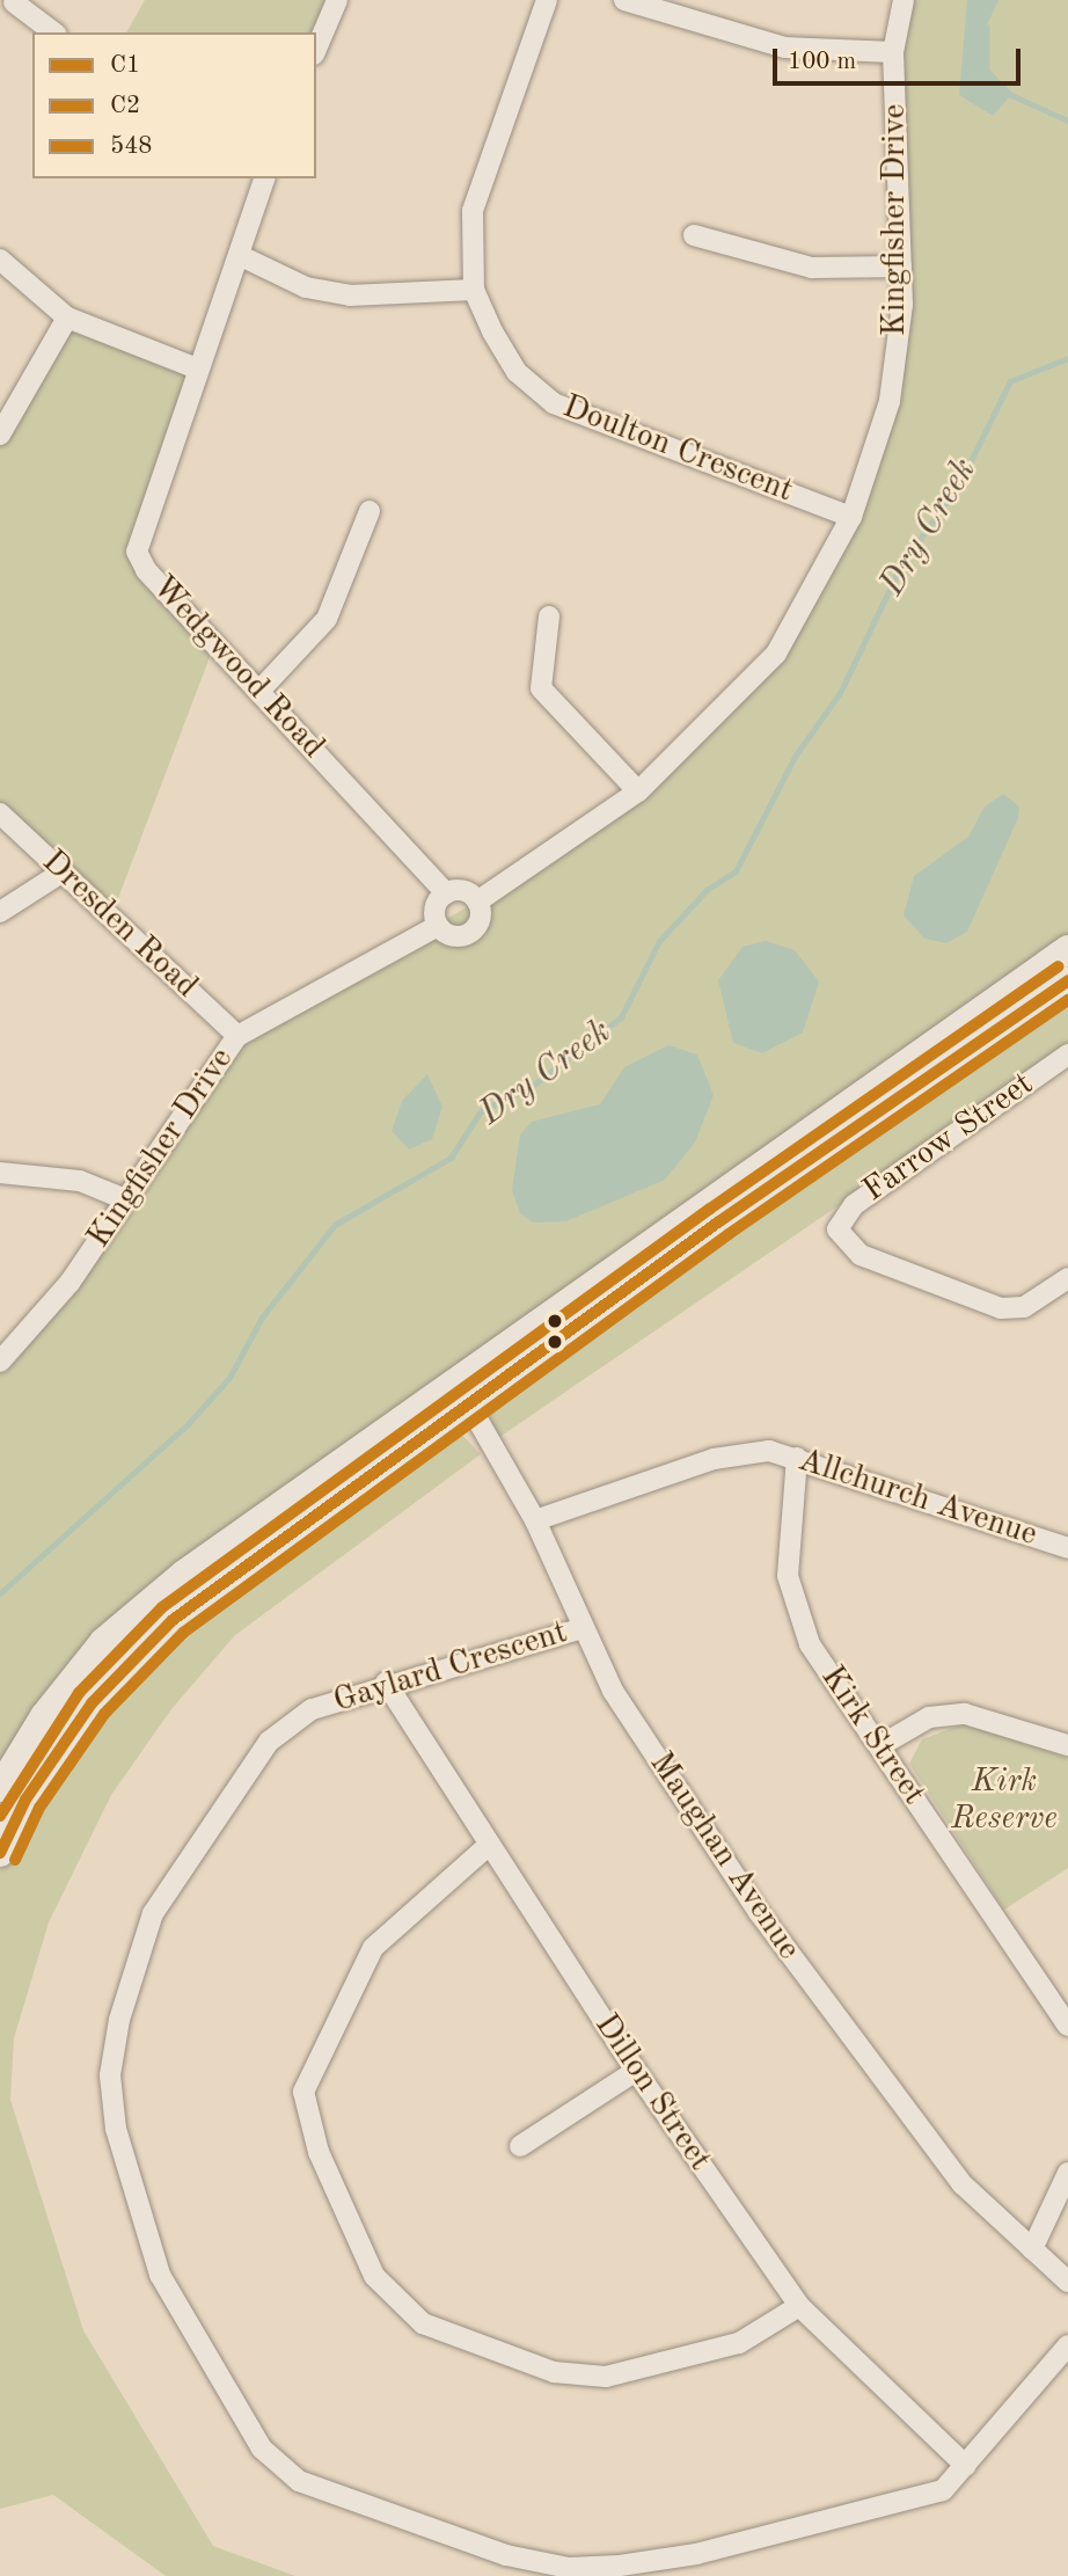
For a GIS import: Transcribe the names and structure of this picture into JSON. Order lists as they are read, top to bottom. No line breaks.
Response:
{"streets":{"street":["Kingfisher Drive","Doulton Crescent","Wedgwood Road","Dresden Road","Farrow Street","Allchurch Avenue","Gaylard Crescent","Kirk Street","Maughan Avenue","Dillon Street"]},"crossings":[["Kingfisher Drive","Doulton Crescent"],["Kingfisher Drive","Wedgwood Road"],["Kingfisher Drive","Dresden Road"],["Allchurch Avenue","Kirk Street"],["Allchurch Avenue","Maughan Avenue"],["Gaylard Crescent","Maughan Avenue"],["Gaylard Crescent","Dillon Street"]],"water":["Dry Creek"],"parks":["Kirk Reserve"],"lines":["transit line 548","transit line C1","transit line C2"],"legend":["C1","C2","548"],"scale_bar":"100 m"}
